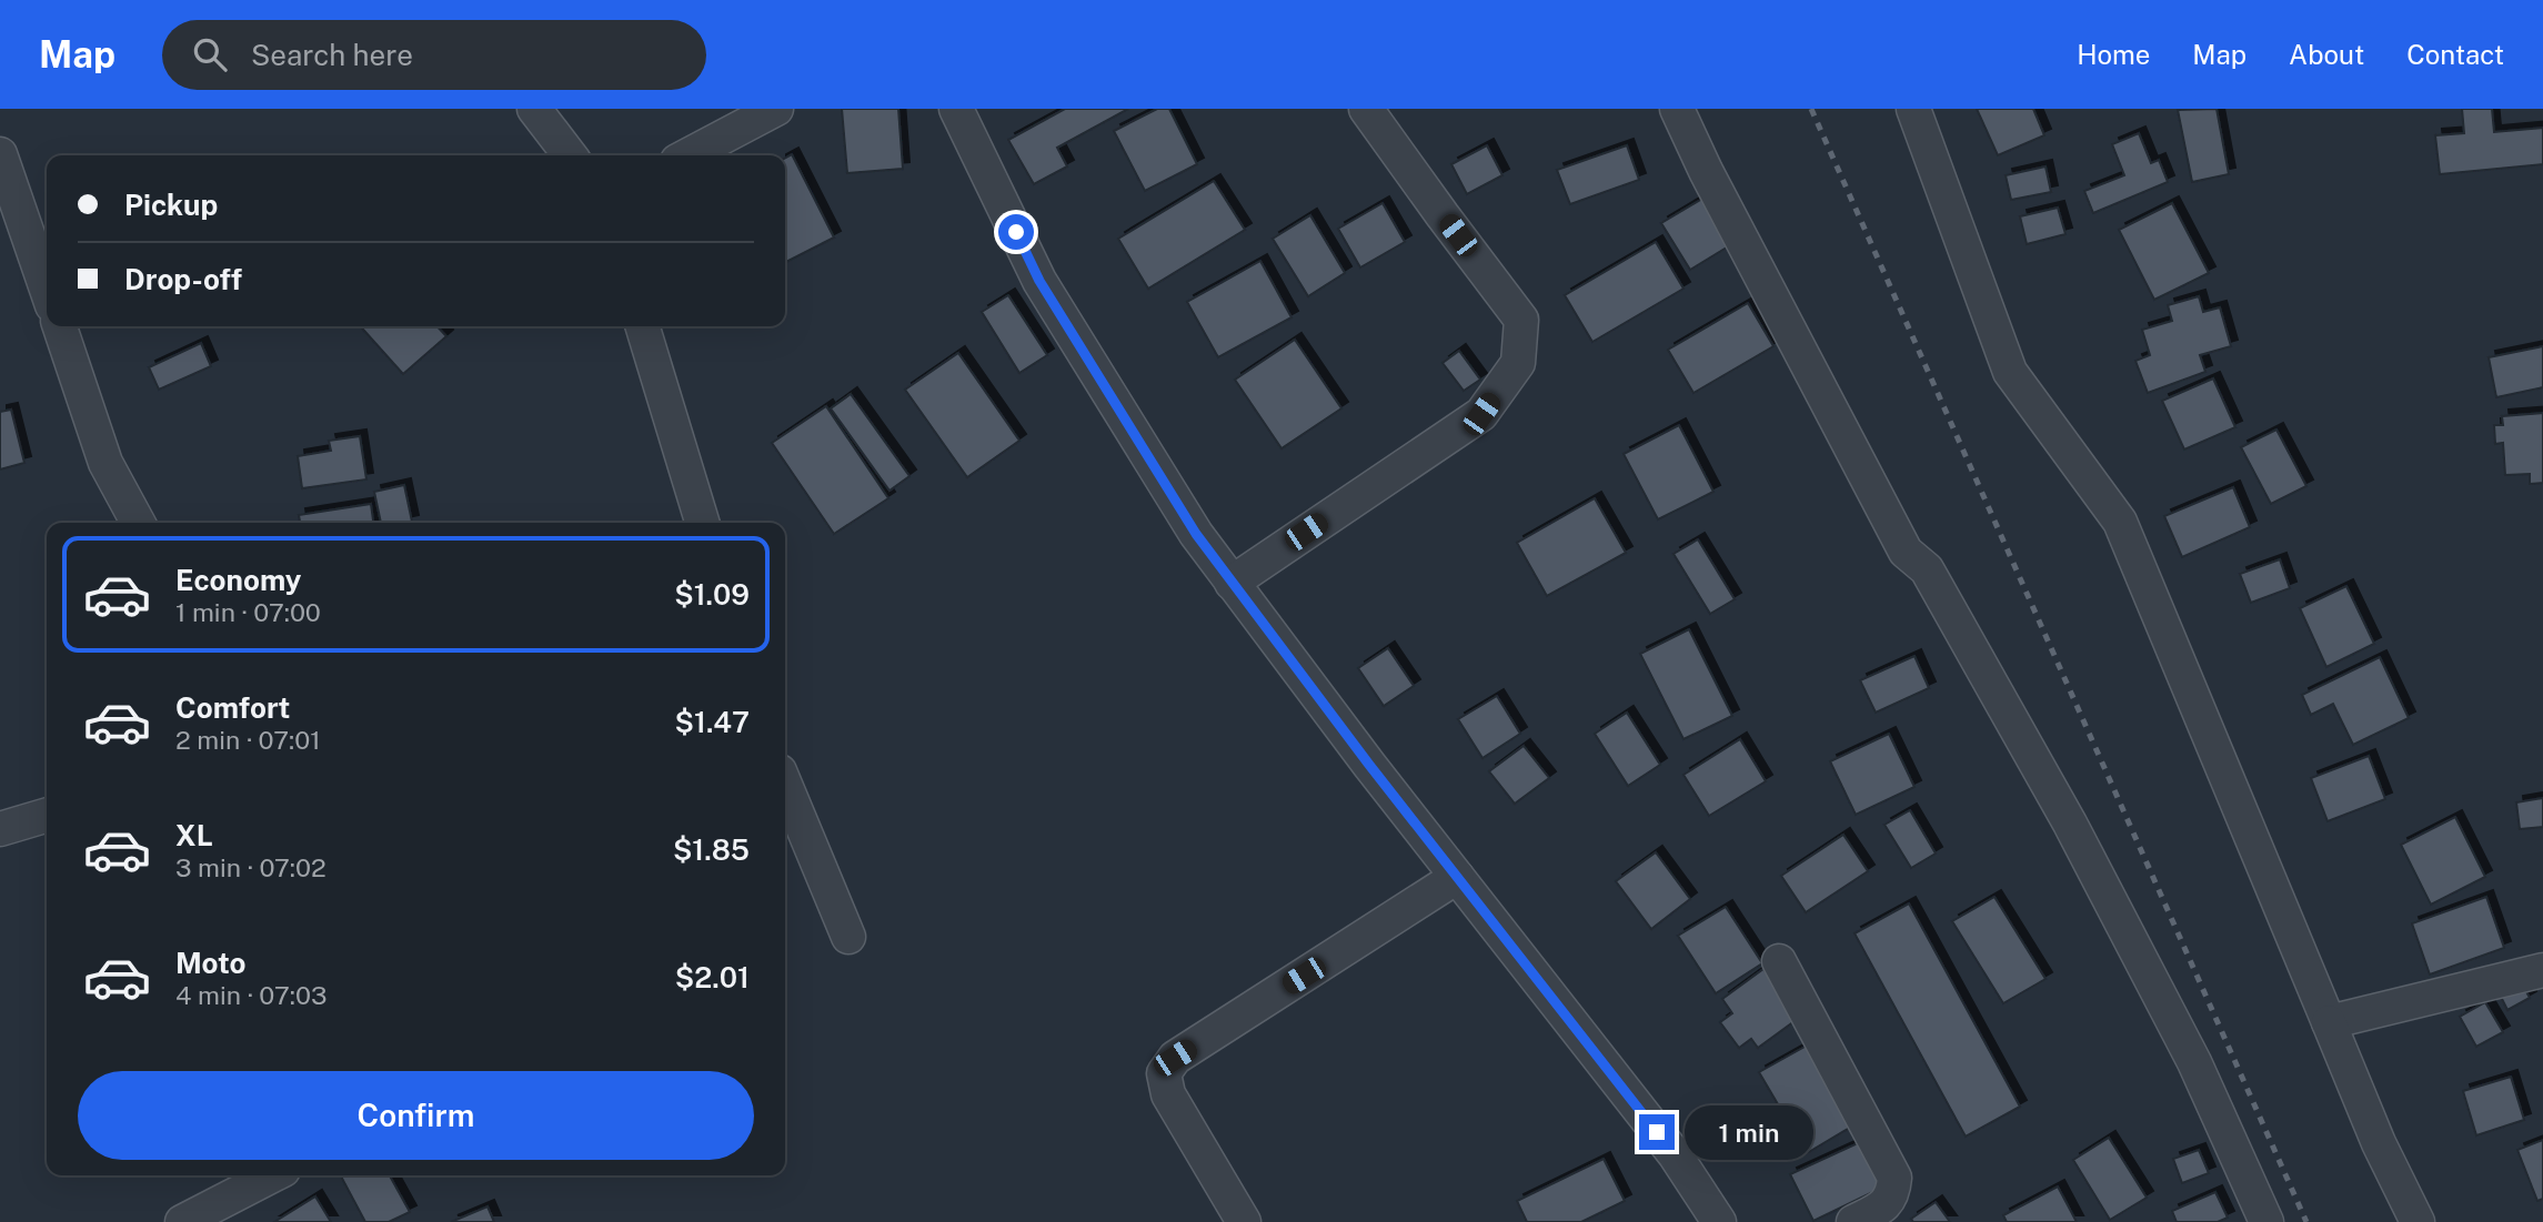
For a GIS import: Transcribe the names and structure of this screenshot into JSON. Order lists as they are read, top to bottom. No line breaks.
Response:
{"page":{"header":"Map","search":"Search here","nav":["Home","Map","About","Contact"],"banner":["Pickup","Drop-off"],"list":[{"name":"Economy","note":"1 min · 07:00","value":"$1.09"},{"name":"Comfort","note":"2 min · 07:01","value":"$1.47"},{"name":"XL","note":"3 min · 07:02","value":"$1.85"},{"name":"Moto","note":"4 min · 07:03","value":"$2.01"}],"buttons":"Confirm","bubble":"1 min"}}
